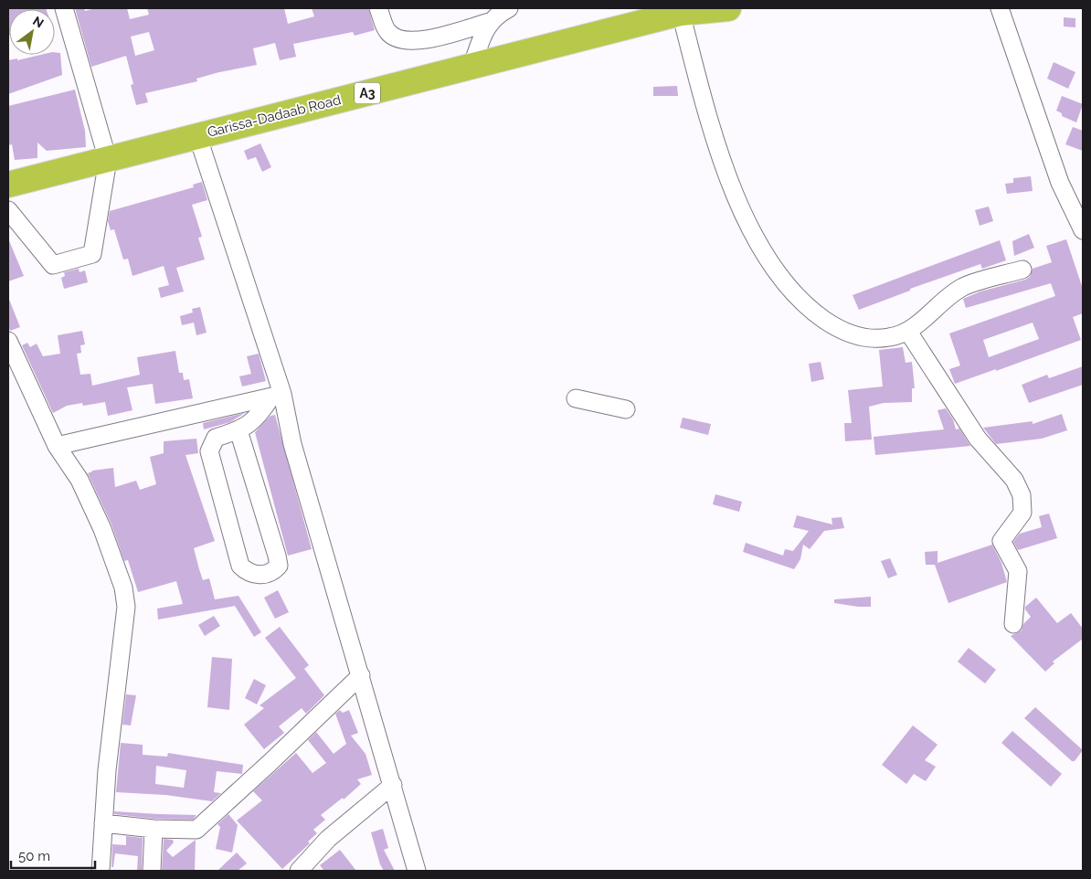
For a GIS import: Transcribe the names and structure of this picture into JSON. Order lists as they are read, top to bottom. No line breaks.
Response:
{"streets":{"highway":["A3","Garissa-Dadaab Road"]},"scale_bar":"50 m","north":"top right"}
